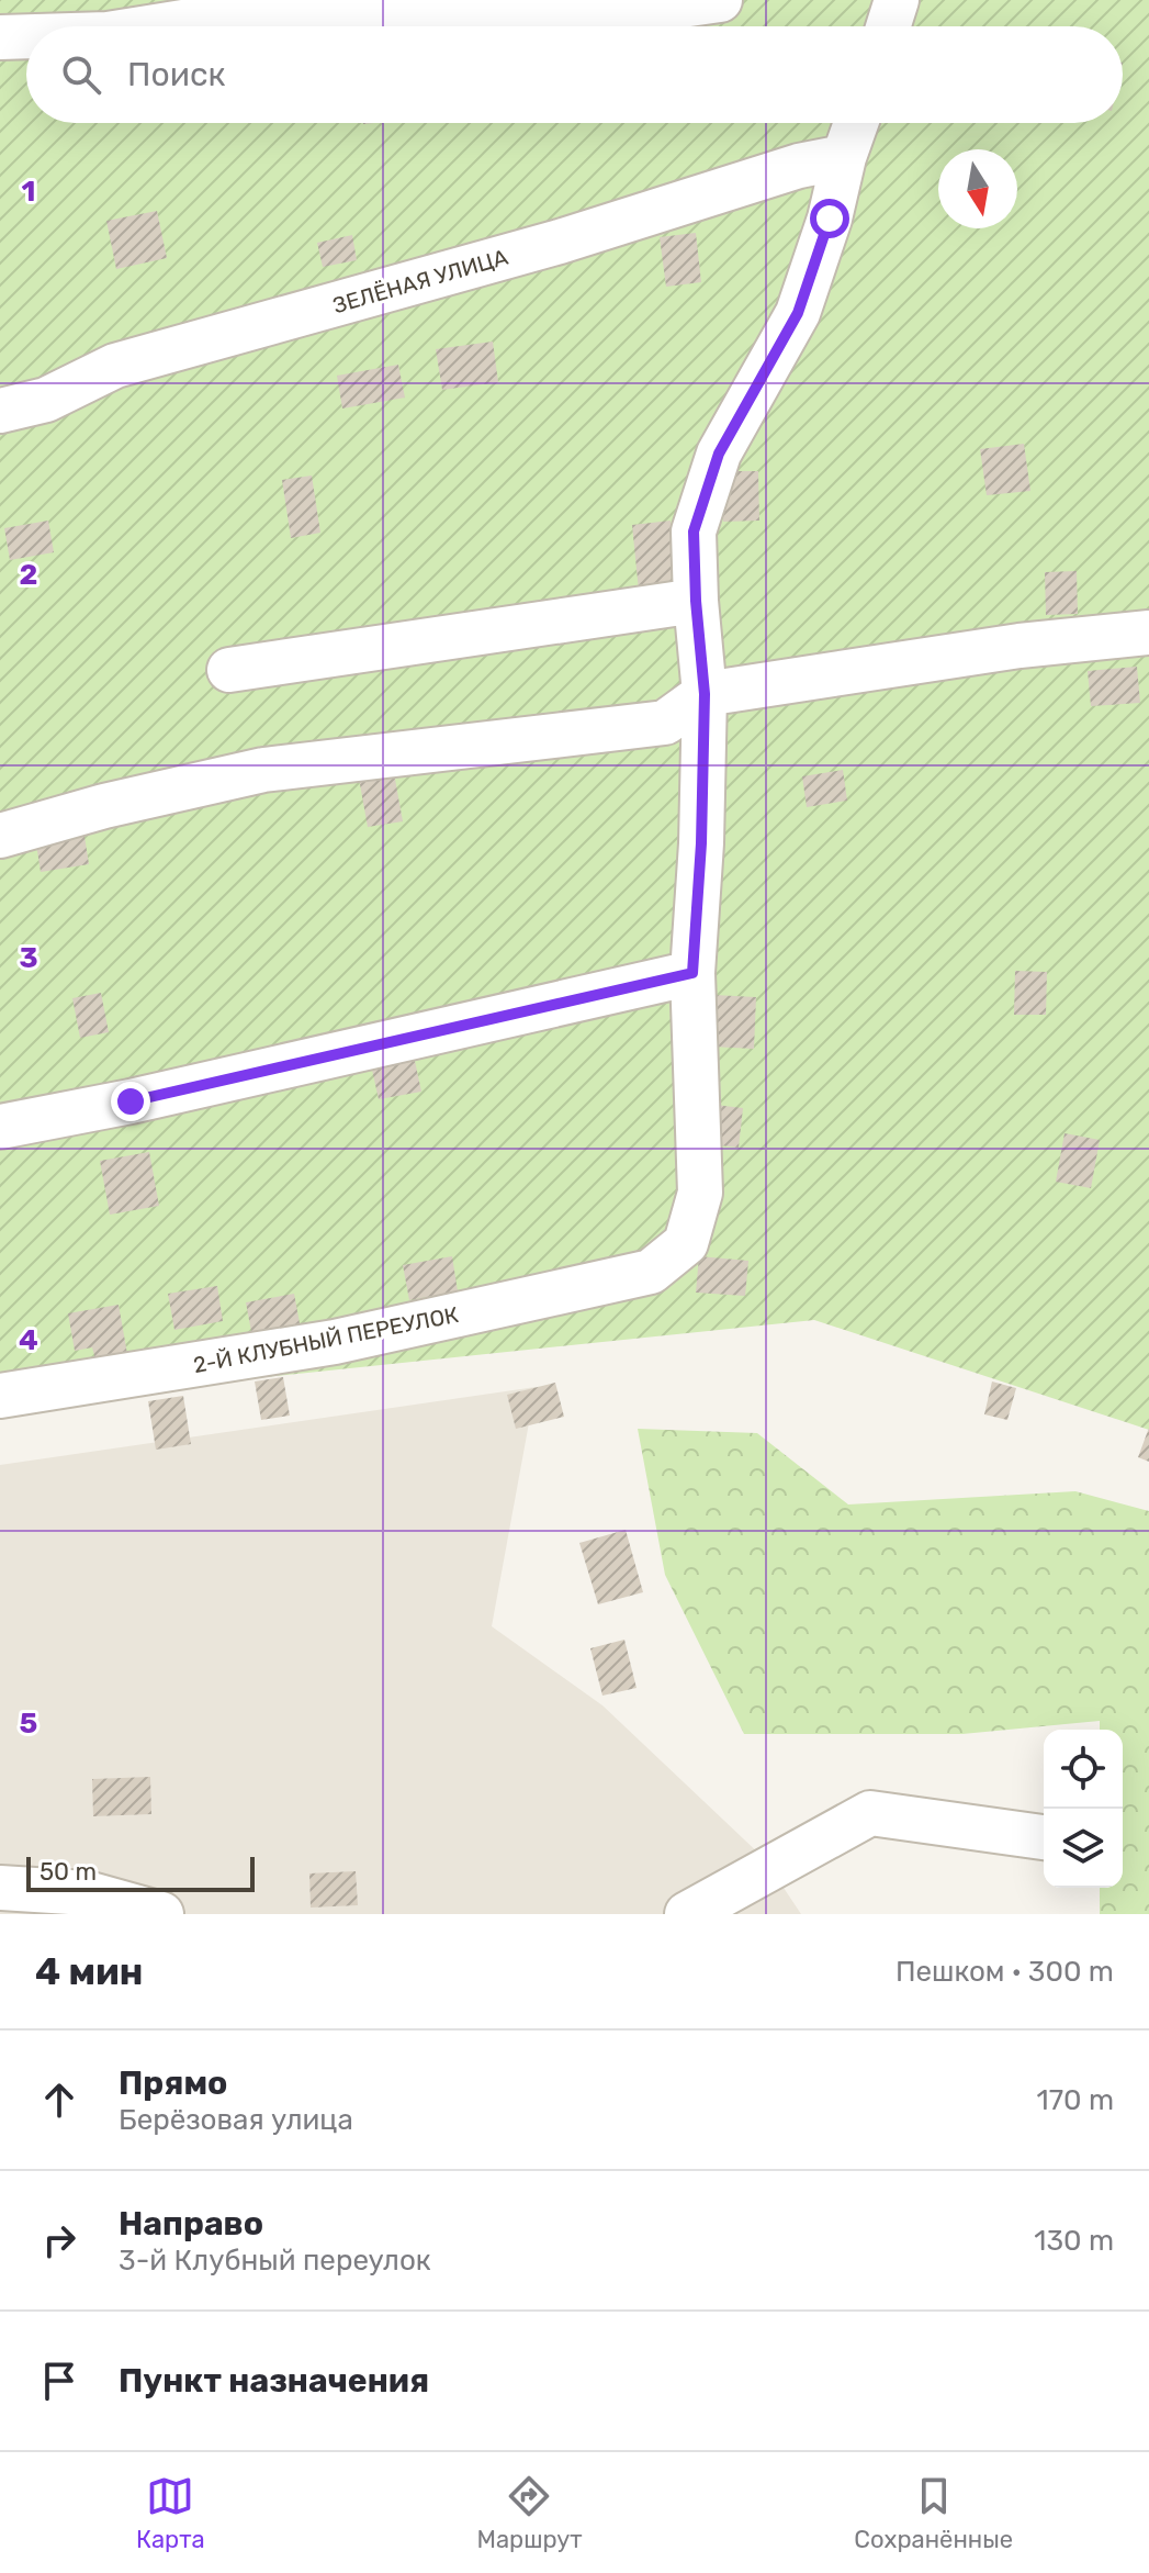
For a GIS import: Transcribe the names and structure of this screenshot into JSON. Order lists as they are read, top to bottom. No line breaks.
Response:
{"streets":{"street":["ЗЕЛЁНАЯ УЛИЦА","2-Й КЛУБНЫЙ ПЕРЕУЛОК"]},"scale_bar":"50 m","north":"bottom","page":{"search":"Поиск","scale":"50 m","heading":["4 мин","Пешком · 300 m"],"list":[["Прямо","Берёзовая улица","170 m"],["Направо","3-й Клубный переулок","130 m"],"Пункт назначения"],"nav":["Карта","Маршрут","Сохранённые"]},"grid":{"rows":["1","2","3","4","5"]}}
